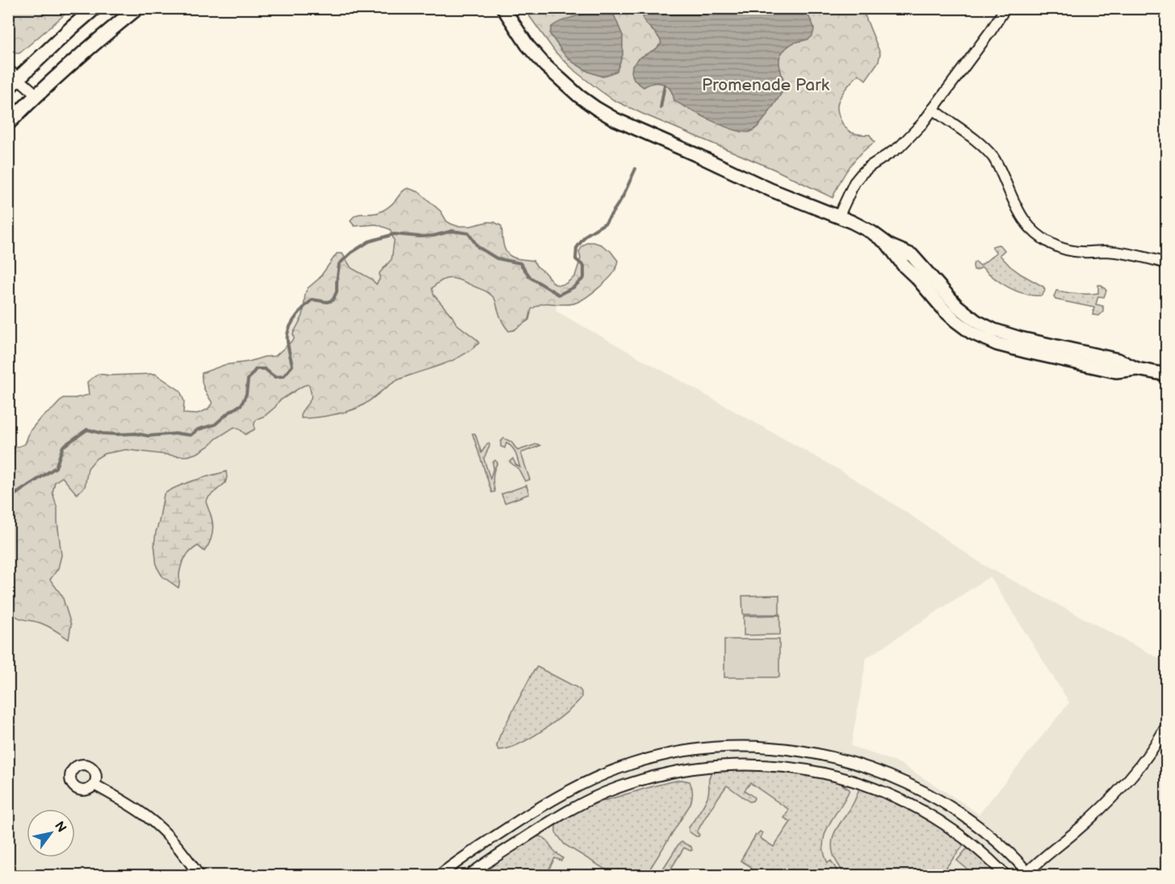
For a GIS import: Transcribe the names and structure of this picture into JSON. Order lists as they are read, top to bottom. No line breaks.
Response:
{"parks":["Promenade Park"],"north":"top right"}
